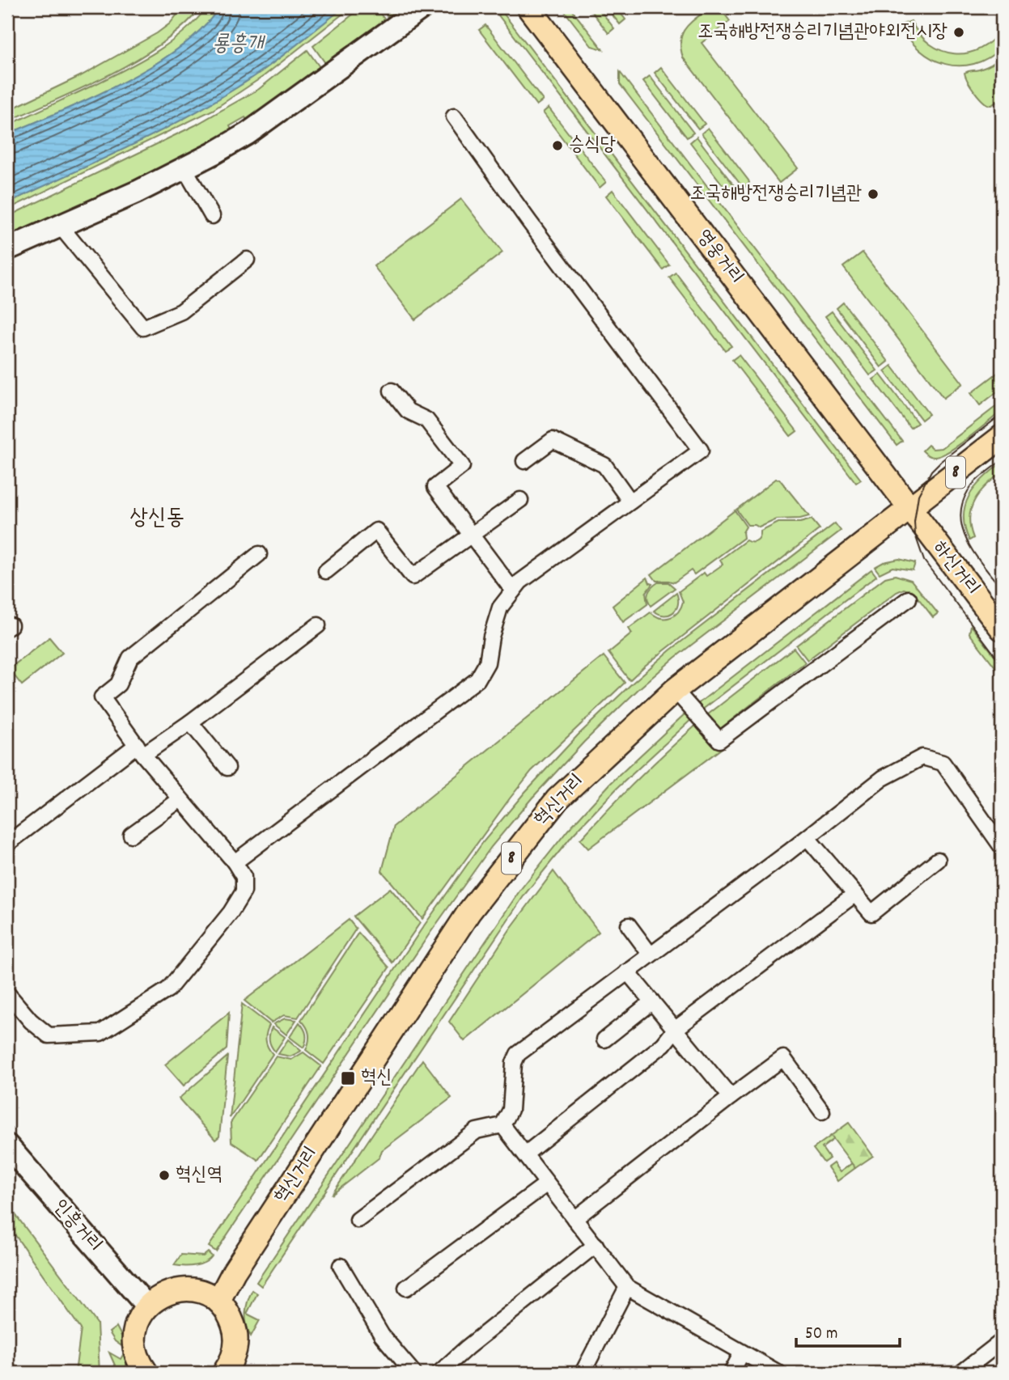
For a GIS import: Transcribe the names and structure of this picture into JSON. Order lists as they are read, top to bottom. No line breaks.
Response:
{"streets":{"main road":["영웅거리","8","하신거리","혁신거리"],"street":["인흥거리"]},"crossings":[["영웅거리","하신거리"],["영웅거리","혁신거리"],["하신거리","혁신거리"]],"districts":["상신동"],"water":["룡흥개"],"places":{"other":["조국해방전쟁승리기념관야외전시장","승식당","조국해방전쟁승리기념관","혁신역"],"transit":["혁신"]},"scale_bar":"50 m"}
